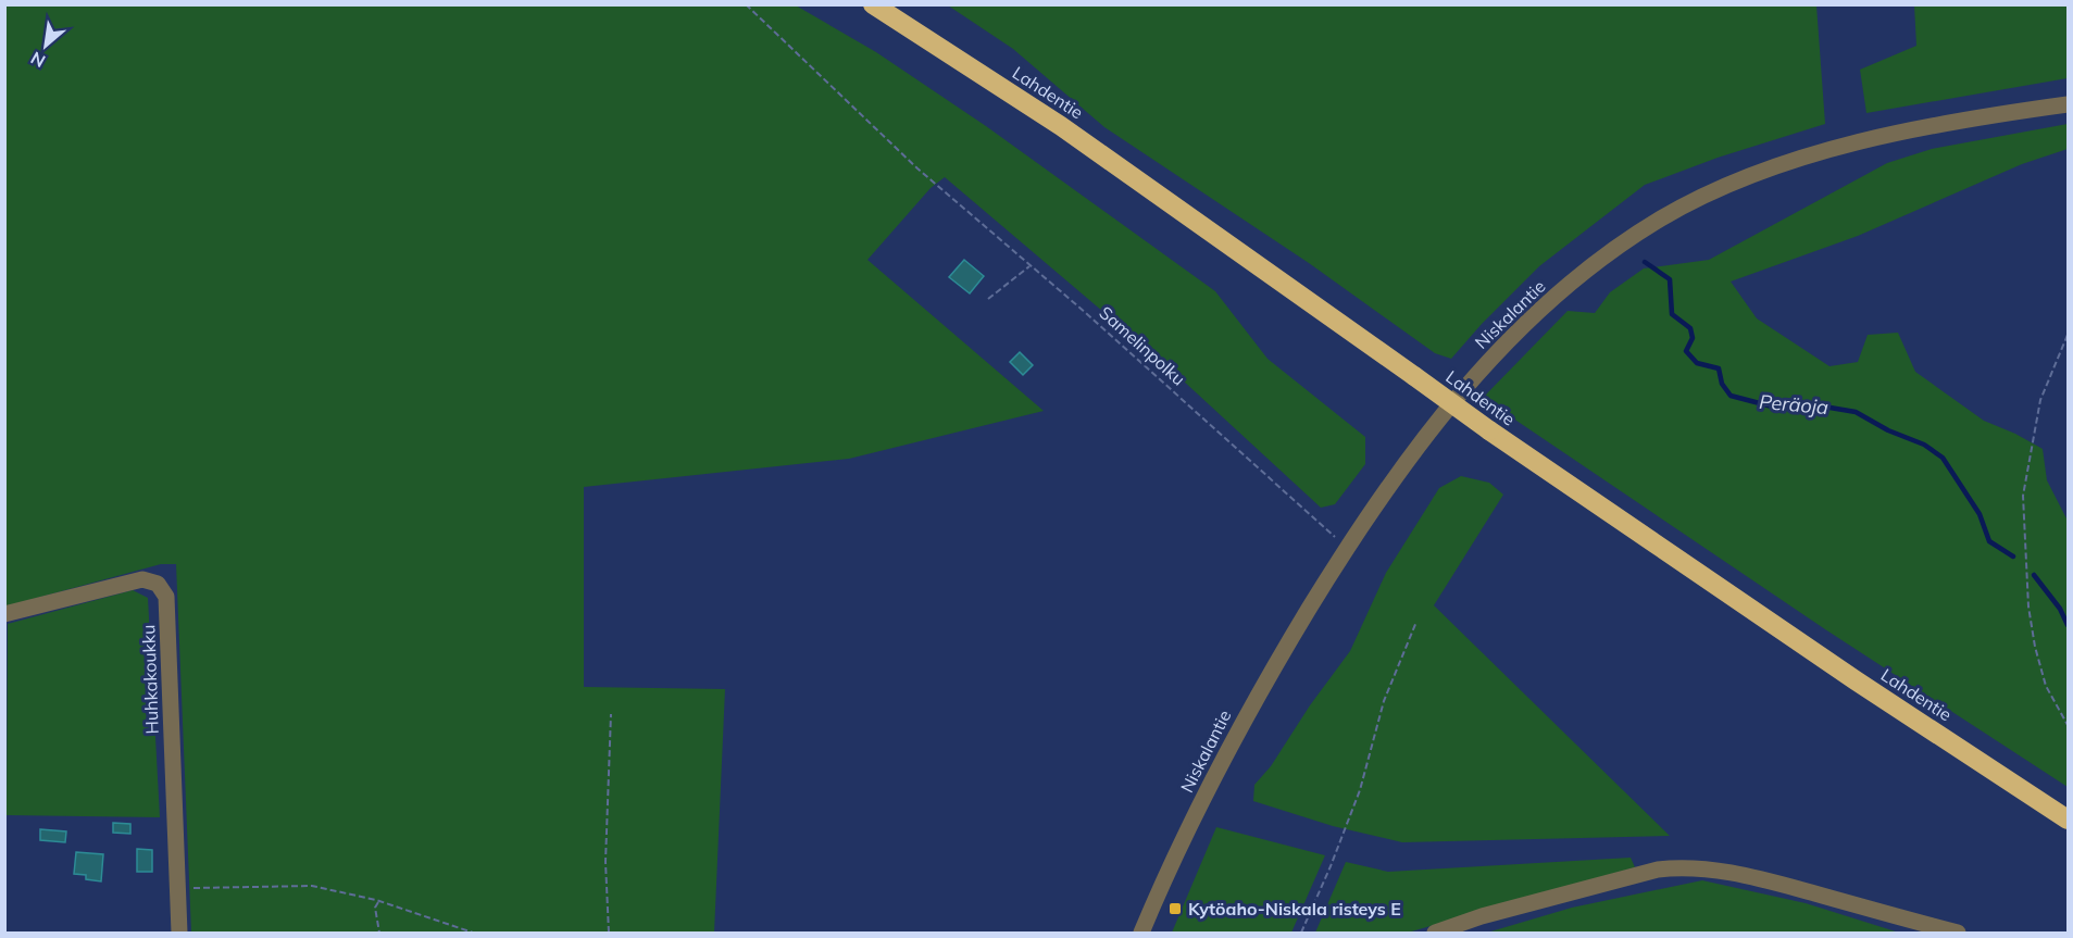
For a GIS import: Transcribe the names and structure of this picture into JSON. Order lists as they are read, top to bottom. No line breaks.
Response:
{"streets":{"highway":["Lahdentie"],"street":["Niskalantie","Huhkakoukku"],"path":["Samelinpolku"]},"crossings":[["Niskalantie","Samelinpolku"]],"water":["Peräoja"],"places":{"transit":["Kytöaho-Niskala risteys E"]},"north":"bottom left"}
